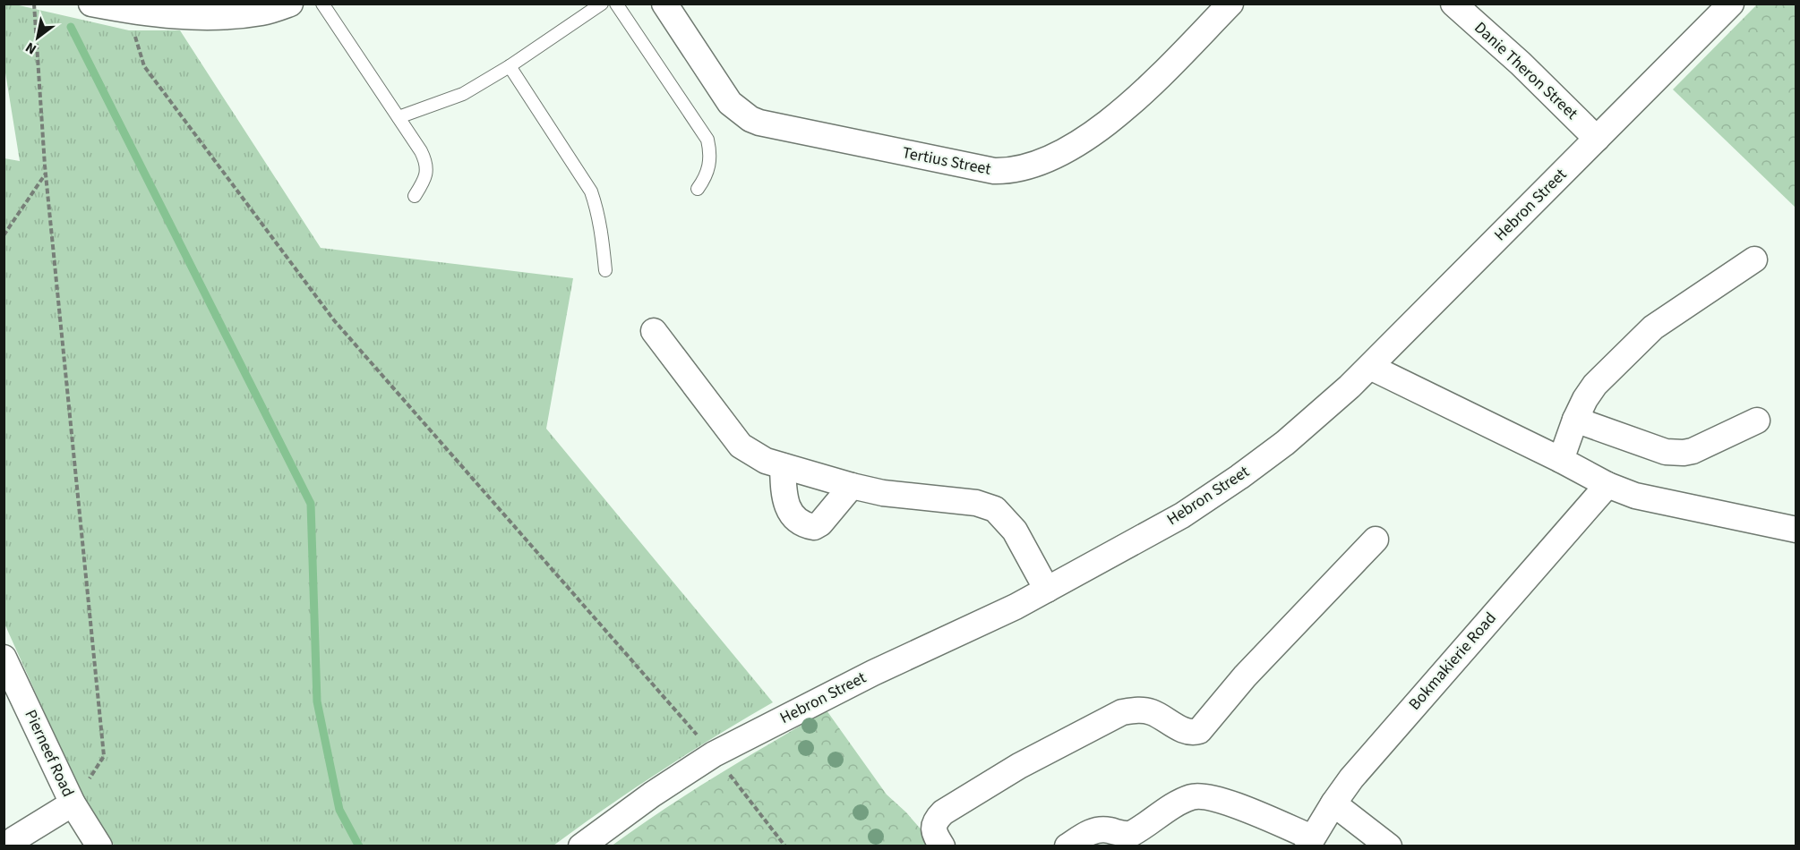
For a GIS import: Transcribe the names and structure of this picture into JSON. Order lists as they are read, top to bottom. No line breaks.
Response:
{"streets":{"street":["Danie Theron Street","Tertius Street","Hebron Street","Bokmakierie Road","Pierneef Road"]},"crossings":[["Danie Theron Street","Hebron Street"]],"north":"bottom left"}
